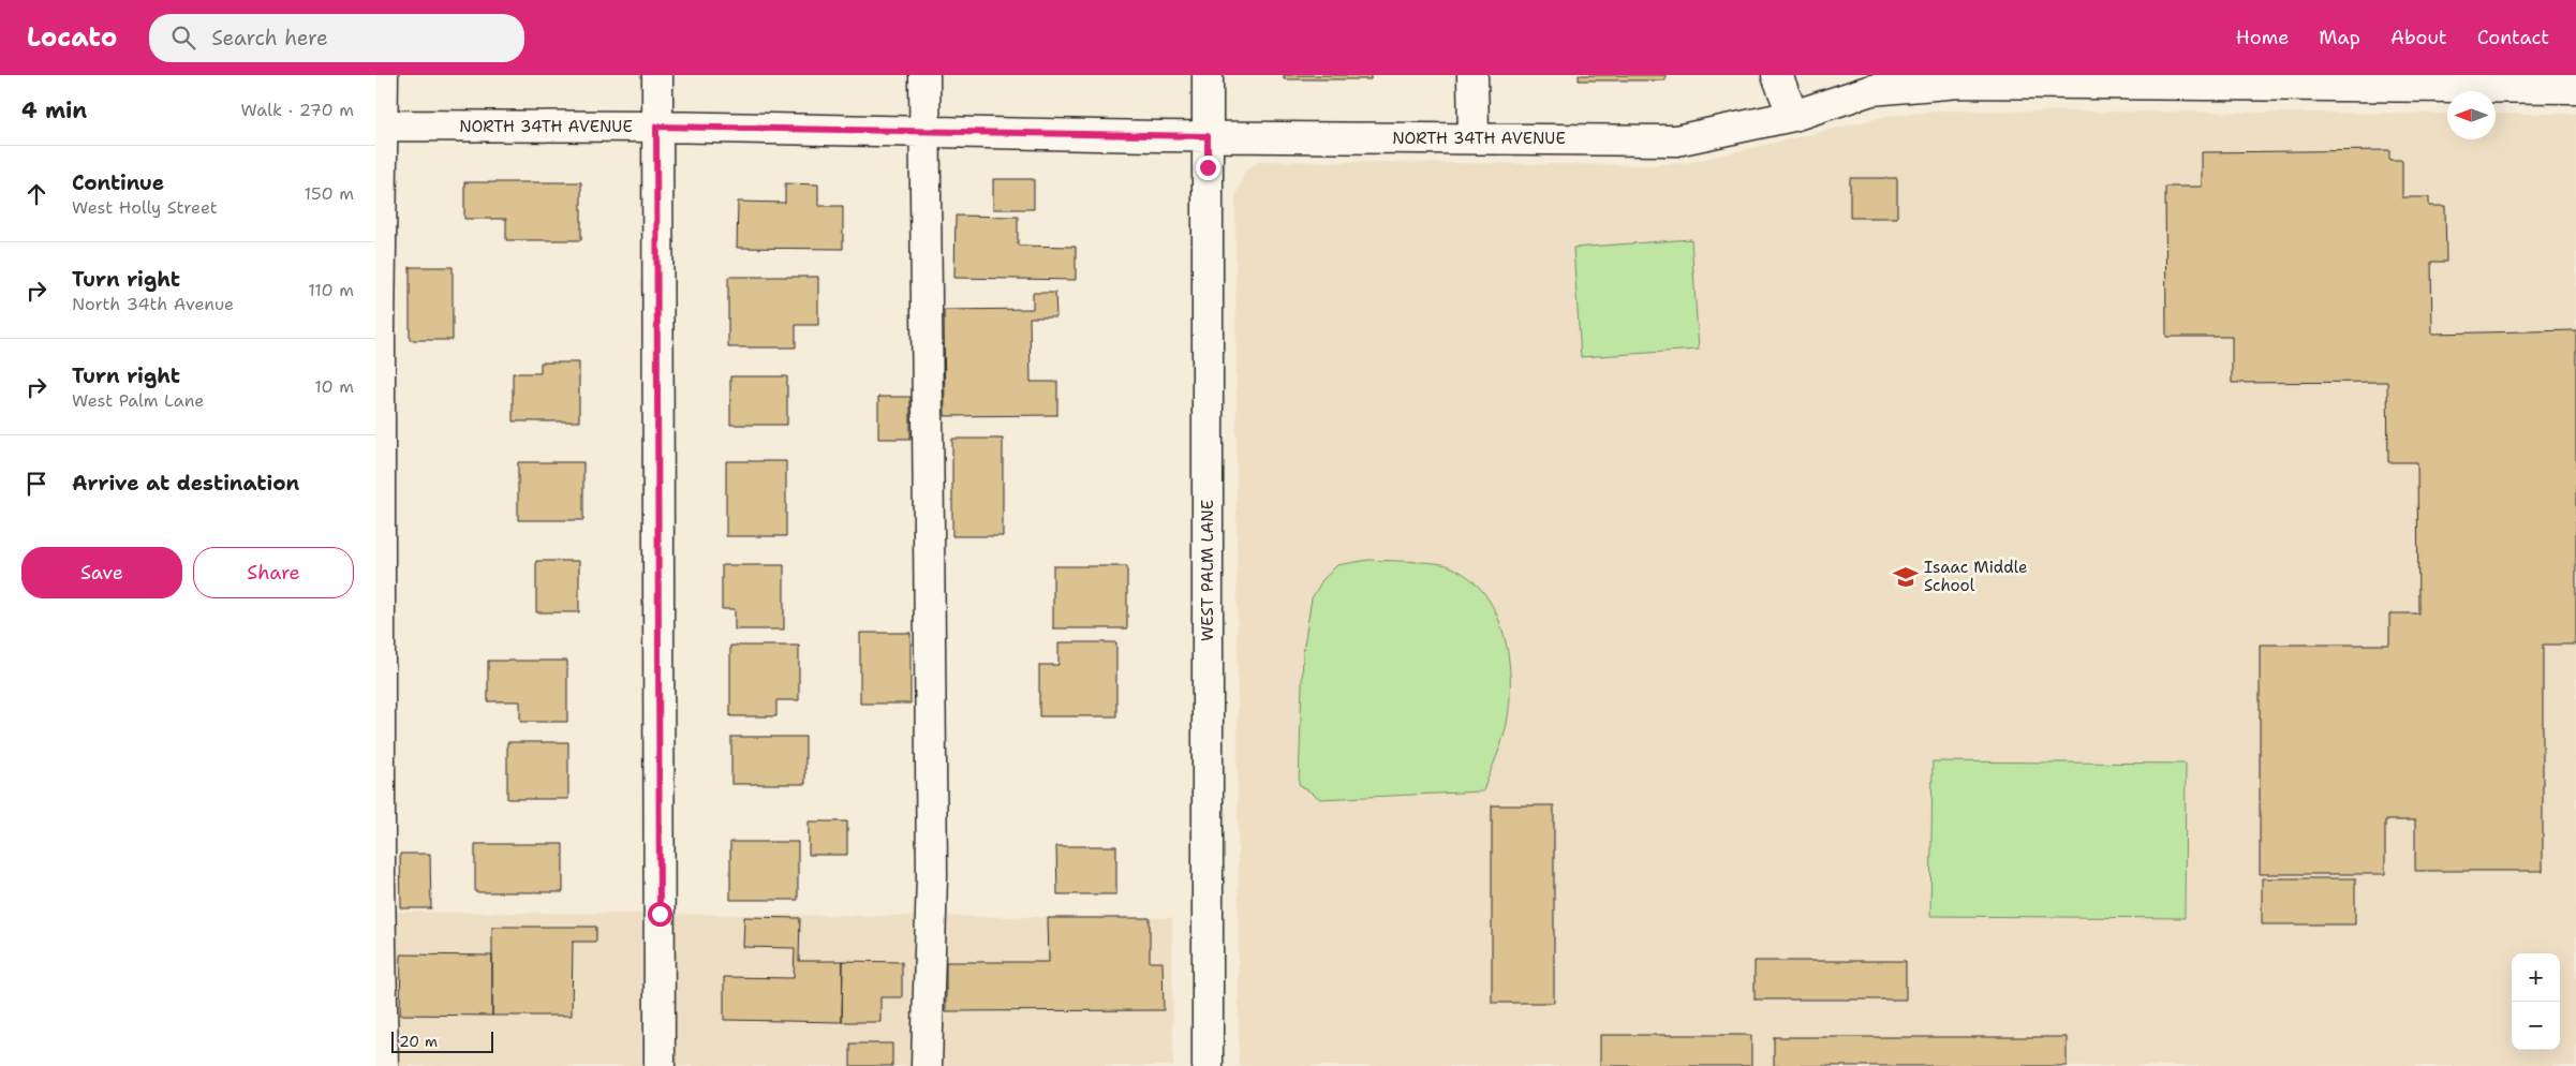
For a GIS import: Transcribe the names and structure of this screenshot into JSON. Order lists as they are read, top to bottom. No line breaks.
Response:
{"streets":{"street":["NORTH 34TH AVENUE","WEST PALM LANE"]},"crossings":[["NORTH 34TH AVENUE","WEST PALM LANE"]],"places":{"school or university":["Isaac Middle School"]},"scale_bar":"20 m","north":"left","page":{"header":"Locato","search":"Search here","nav":["Home","Map","About","Contact"],"heading":["4 min","Walk · 270 m"],"list":[["Continue","West Holly Street","150 m"],["Turn right","North 34th Avenue","110 m"],["Turn right","West Palm Lane","10 m"],"Arrive at destination"],"buttons":["Save","Share"],"map_buttons":["+","−"],"scale":"20 m"}}
